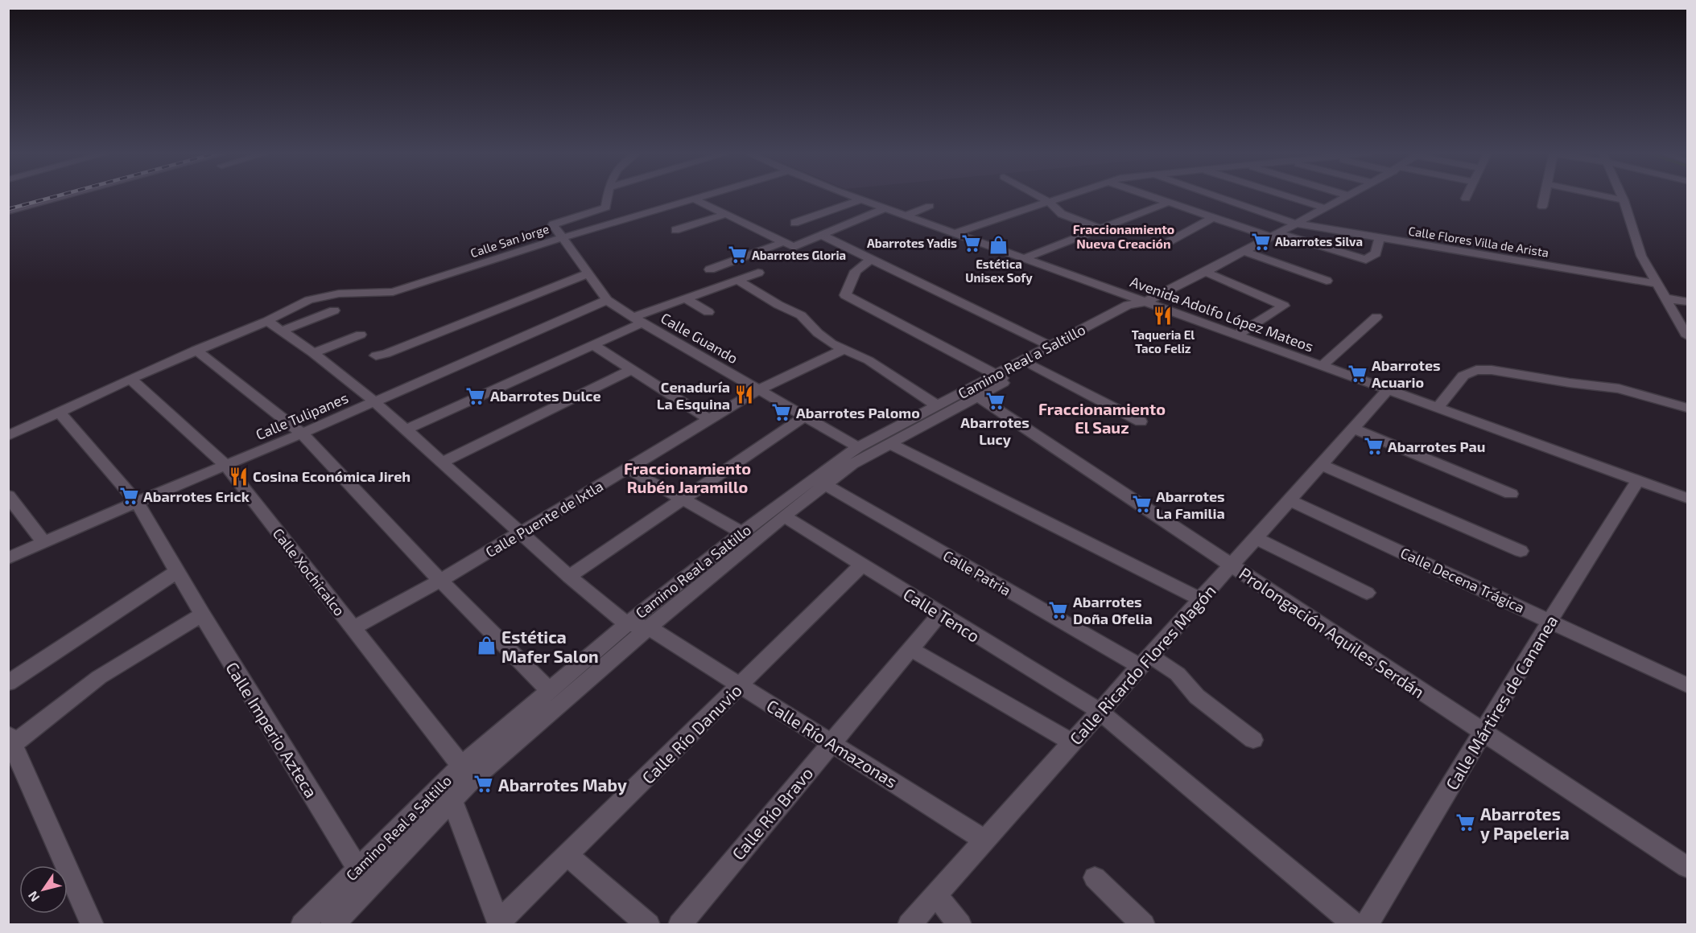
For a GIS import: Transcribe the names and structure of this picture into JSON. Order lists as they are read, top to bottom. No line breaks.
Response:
{"streets":{"street":["Calle San Jorge","Calle Flores Villa de Arista","Avenida Adolfo López Mateos","Calle Guando","Camino Real a Saltillo","Calle Tulipanes","Calle Puente de Ixtla","Calle Xochicalco","Calle Patria","Calle Decena Trágica","Calle Tenco","Prolongación Aquiles Serdán","Calle Ricardo Flores Magón","Calle Mártires de Cananea","Calle Imperio Azteca","Calle Río Danuvio","Calle Río Amazonas","Calle Río Bravo"]},"crossings":[["Calle San Jorge","Calle Guando"],["Calle San Jorge","Calle Xochicalco"],["Calle San Jorge","Calle Imperio Azteca"],["Calle Flores Villa de Arista","Camino Real a Saltillo"],["Avenida Adolfo López Mateos","Camino Real a Saltillo"],["Avenida Adolfo López Mateos","Calle Ricardo Flores Magón"],["Avenida Adolfo López Mateos","Calle Mártires de Cananea"],["Calle Guando","Camino Real a Saltillo"],["Calle Guando","Calle Tulipanes"],["Calle Guando","Calle Puente de Ixtla"],["Camino Real a Saltillo","Calle Xochicalco"],["Camino Real a Saltillo","Calle Patria"],["Camino Real a Saltillo","Calle Tenco"],["Camino Real a Saltillo","Prolongación Aquiles Serdán"],["Camino Real a Saltillo","Calle Imperio Azteca"],["Camino Real a Saltillo","Calle Río Amazonas"],["Calle Tulipanes","Calle Xochicalco"],["Calle Tulipanes","Calle Imperio Azteca"],["Calle Puente de Ixtla","Calle Xochicalco"],["Calle Patria","Calle Ricardo Flores Magón"],["Calle Decena Trágica","Calle Ricardo Flores Magón"],["Calle Decena Trágica","Calle Mártires de Cananea"],["Calle Tenco","Calle Ricardo Flores Magón"],["Calle Tenco","Calle Río Danuvio"],["Calle Tenco","Calle Río Bravo"],["Prolongación Aquiles Serdán","Calle Ricardo Flores Magón"],["Prolongación Aquiles Serdán","Calle Mártires de Cananea"],["Calle Ricardo Flores Magón","Calle Río Amazonas"],["Calle Río Danuvio","Calle Río Amazonas"],["Calle Río Amazonas","Calle Río Bravo"]],"districts":["Fraccionamiento Nueva Creación","Fraccionamiento El Sauz","Fraccionamiento Rubén Jaramillo"],"places":{"supermarket":["Abarrotes Silva","Abarrotes Yadis","Abarrotes Gloria","Abarrotes Acuario","Abarrotes Dulce","Abarrotes Lucy","Abarrotes Palomo","Abarrotes Pau","Abarrotes Erick","Abarrotes La Familia","Abarrotes Doña Ofelia","Abarrotes Maby","Abarrotes y Papeleria"],"shop":["Estética Unisex Sofy","Estética Mafer Salon"],"restaurant":["Taqueria El Taco Feliz","Cenaduría La Esquina","Cosina Económica Jireh"]},"north":"bottom left"}
